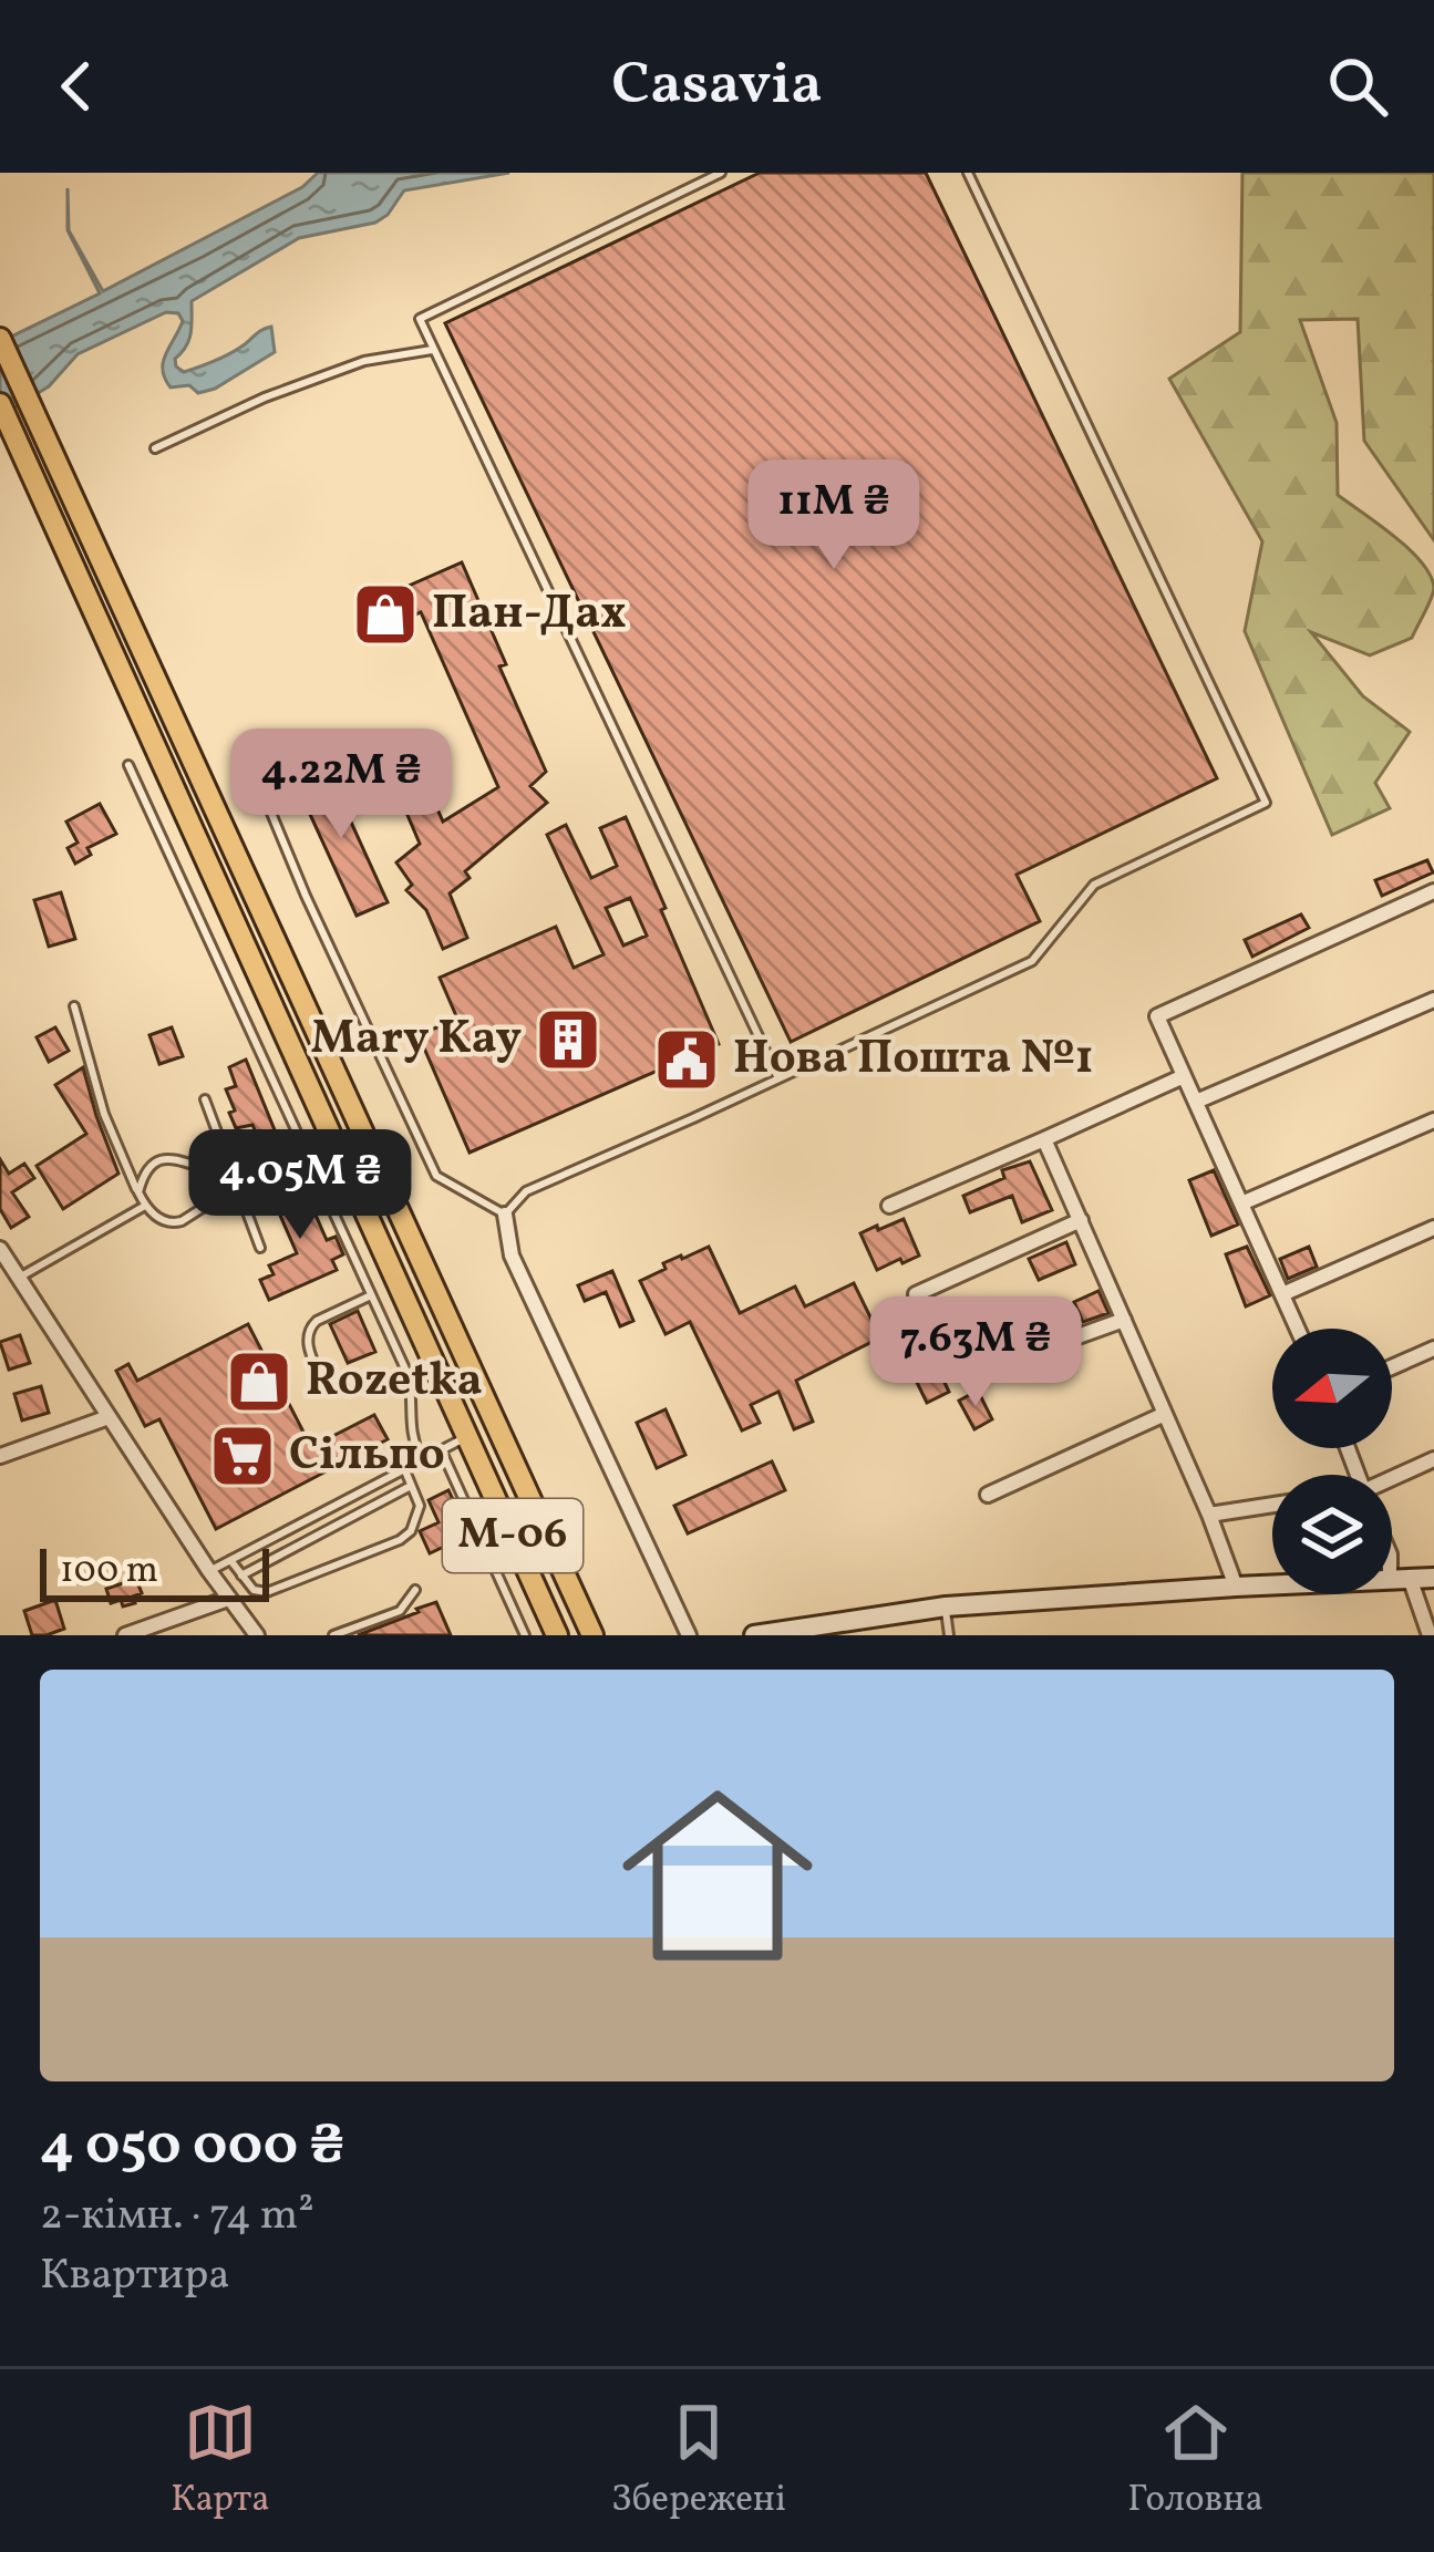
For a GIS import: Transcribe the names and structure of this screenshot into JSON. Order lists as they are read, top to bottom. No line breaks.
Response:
{"streets":{"highway":["М-06"]},"places":{"shop":["Пан-Дах","Rozetka"],"building":["Mary Kay"],"public building":["Нова Пошта №1"],"supermarket":["Сільпо"]},"scale_bar":"100 m","north":"left","page":{"header":"Casavia","price":["11M ₴","4.22M ₴","4.05M ₴","7.63M ₴"],"scale":"100 m","list":[{"name":"4 050 000 ₴","note":"2-кімн. · 74 m² · Квартира"}],"tabs":["Карта","Збережені","Головна"]}}
